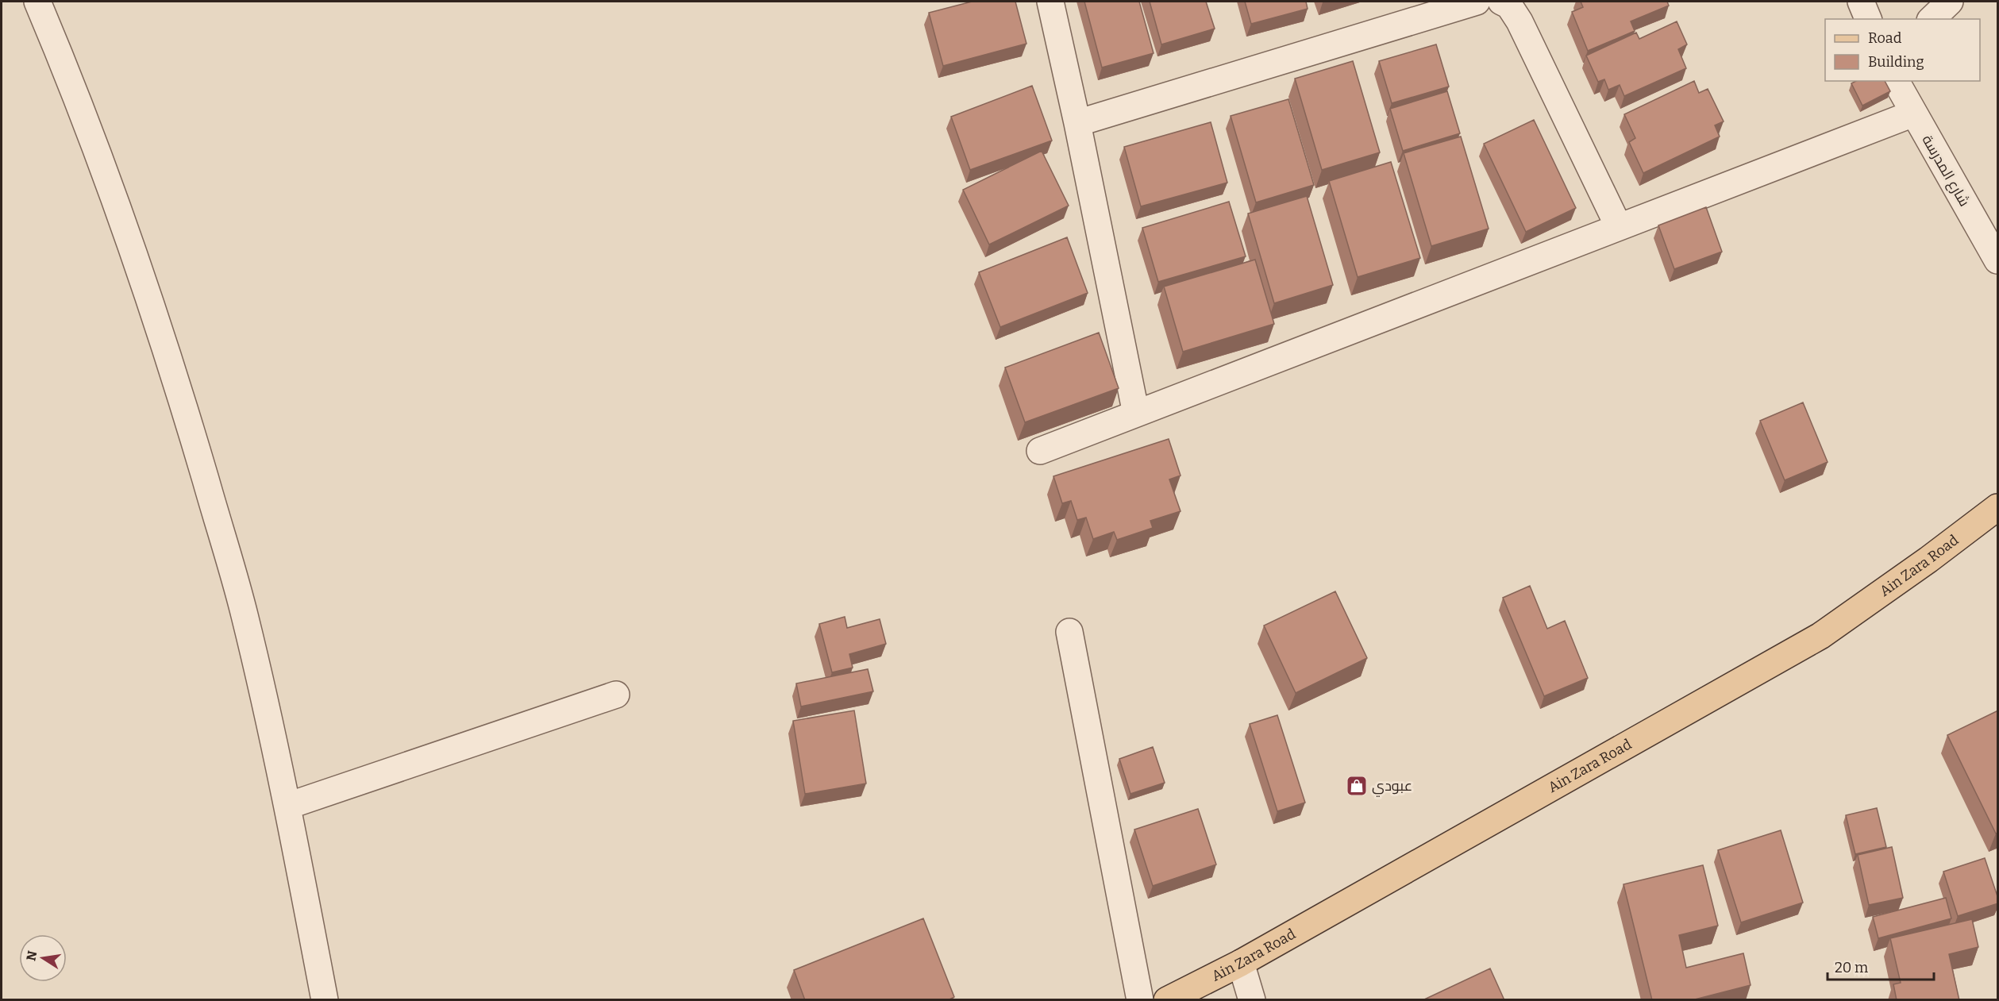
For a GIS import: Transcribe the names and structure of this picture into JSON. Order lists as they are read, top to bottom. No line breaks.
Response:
{"streets":{"main road":["Ain Zara Road"],"street":["شارع المدرسة"]},"places":{"shop":["عبودي"]},"legend":["Road","Building"],"scale_bar":"20 m","north":"left"}
